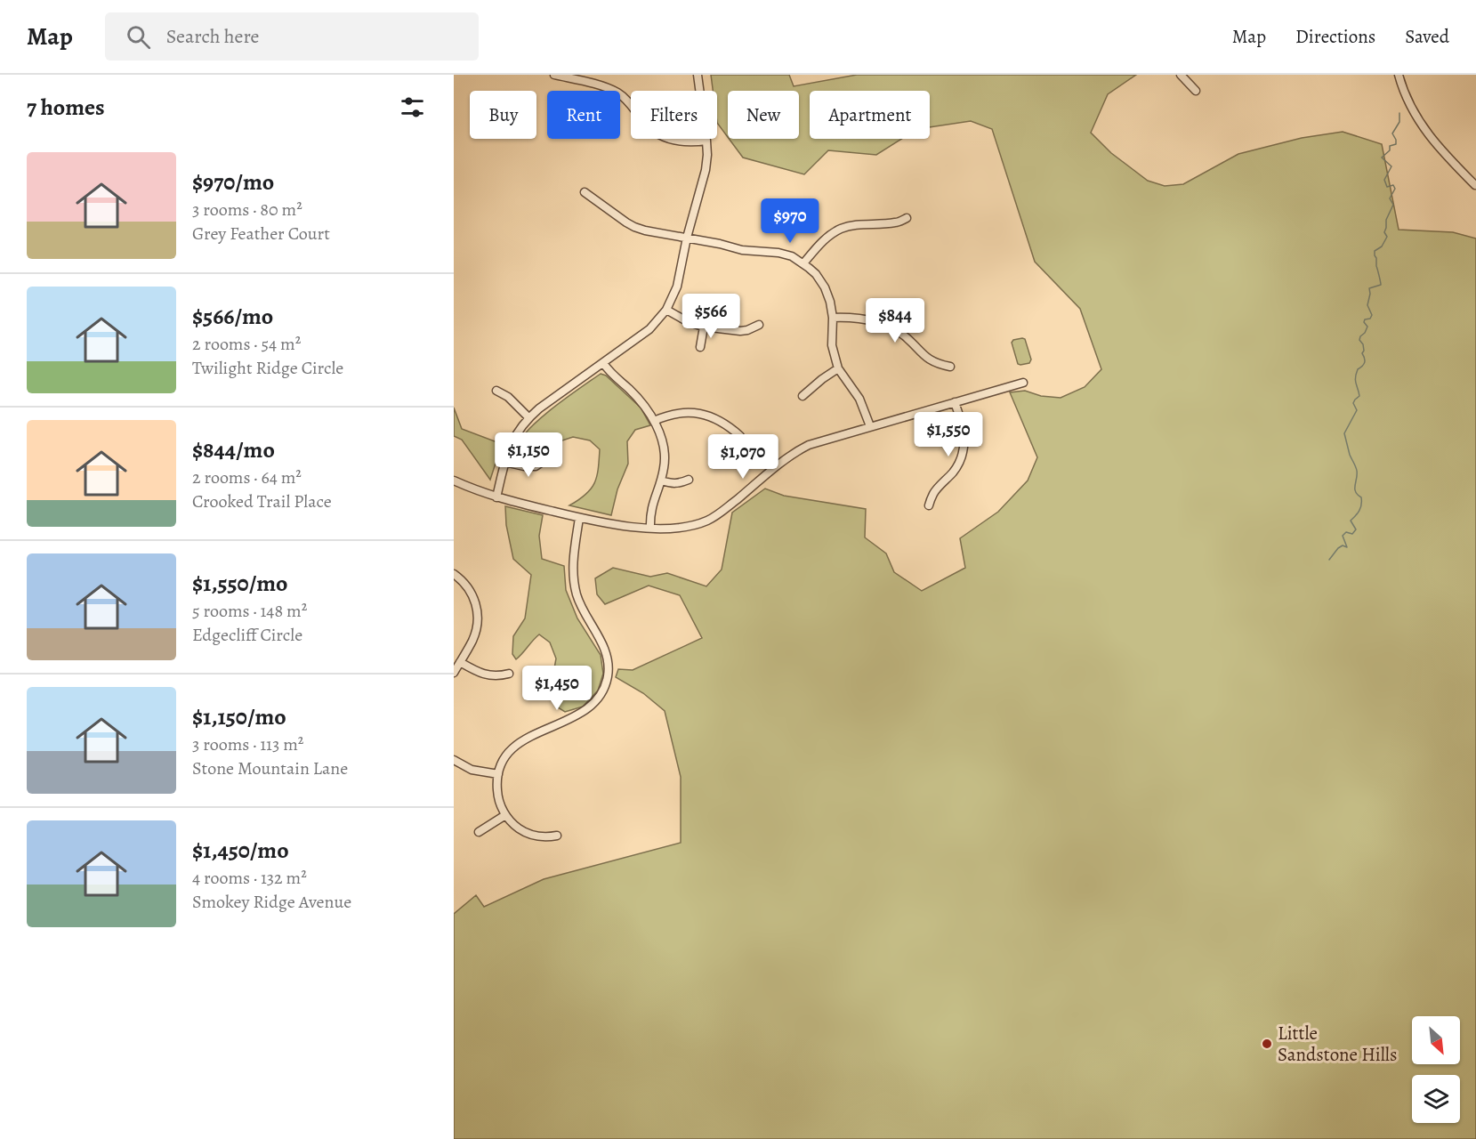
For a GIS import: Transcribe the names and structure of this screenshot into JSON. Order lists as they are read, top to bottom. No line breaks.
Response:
{"places":["Little Sandstone Hills"],"north":"bottom right","page":{"header":"Map","search":"Search here","nav":["Map","Directions","Saved"],"heading":"7 homes","chip":["Buy","Rent","Filters","New","Apartment"],"list":[{"name":"$970/mo","note":"3 rooms · 80 m² · Grey Feather Court"},{"name":"$566/mo","note":"2 rooms · 54 m² · Twilight Ridge Circle"},{"name":"$844/mo","note":"2 rooms · 64 m² · Crooked Trail Place"},{"name":"$1,550/mo","note":"5 rooms · 148 m² · Edgecliff Circle"},{"name":"$1,150/mo","note":"3 rooms · 113 m² · Stone Mountain Lane"},{"name":"$1,450/mo","note":"4 rooms · 132 m² · Smokey Ridge Avenue"}],"price":["$970","$566","$844","$1,550","$1,150","$1,070","$1,450"]}}
